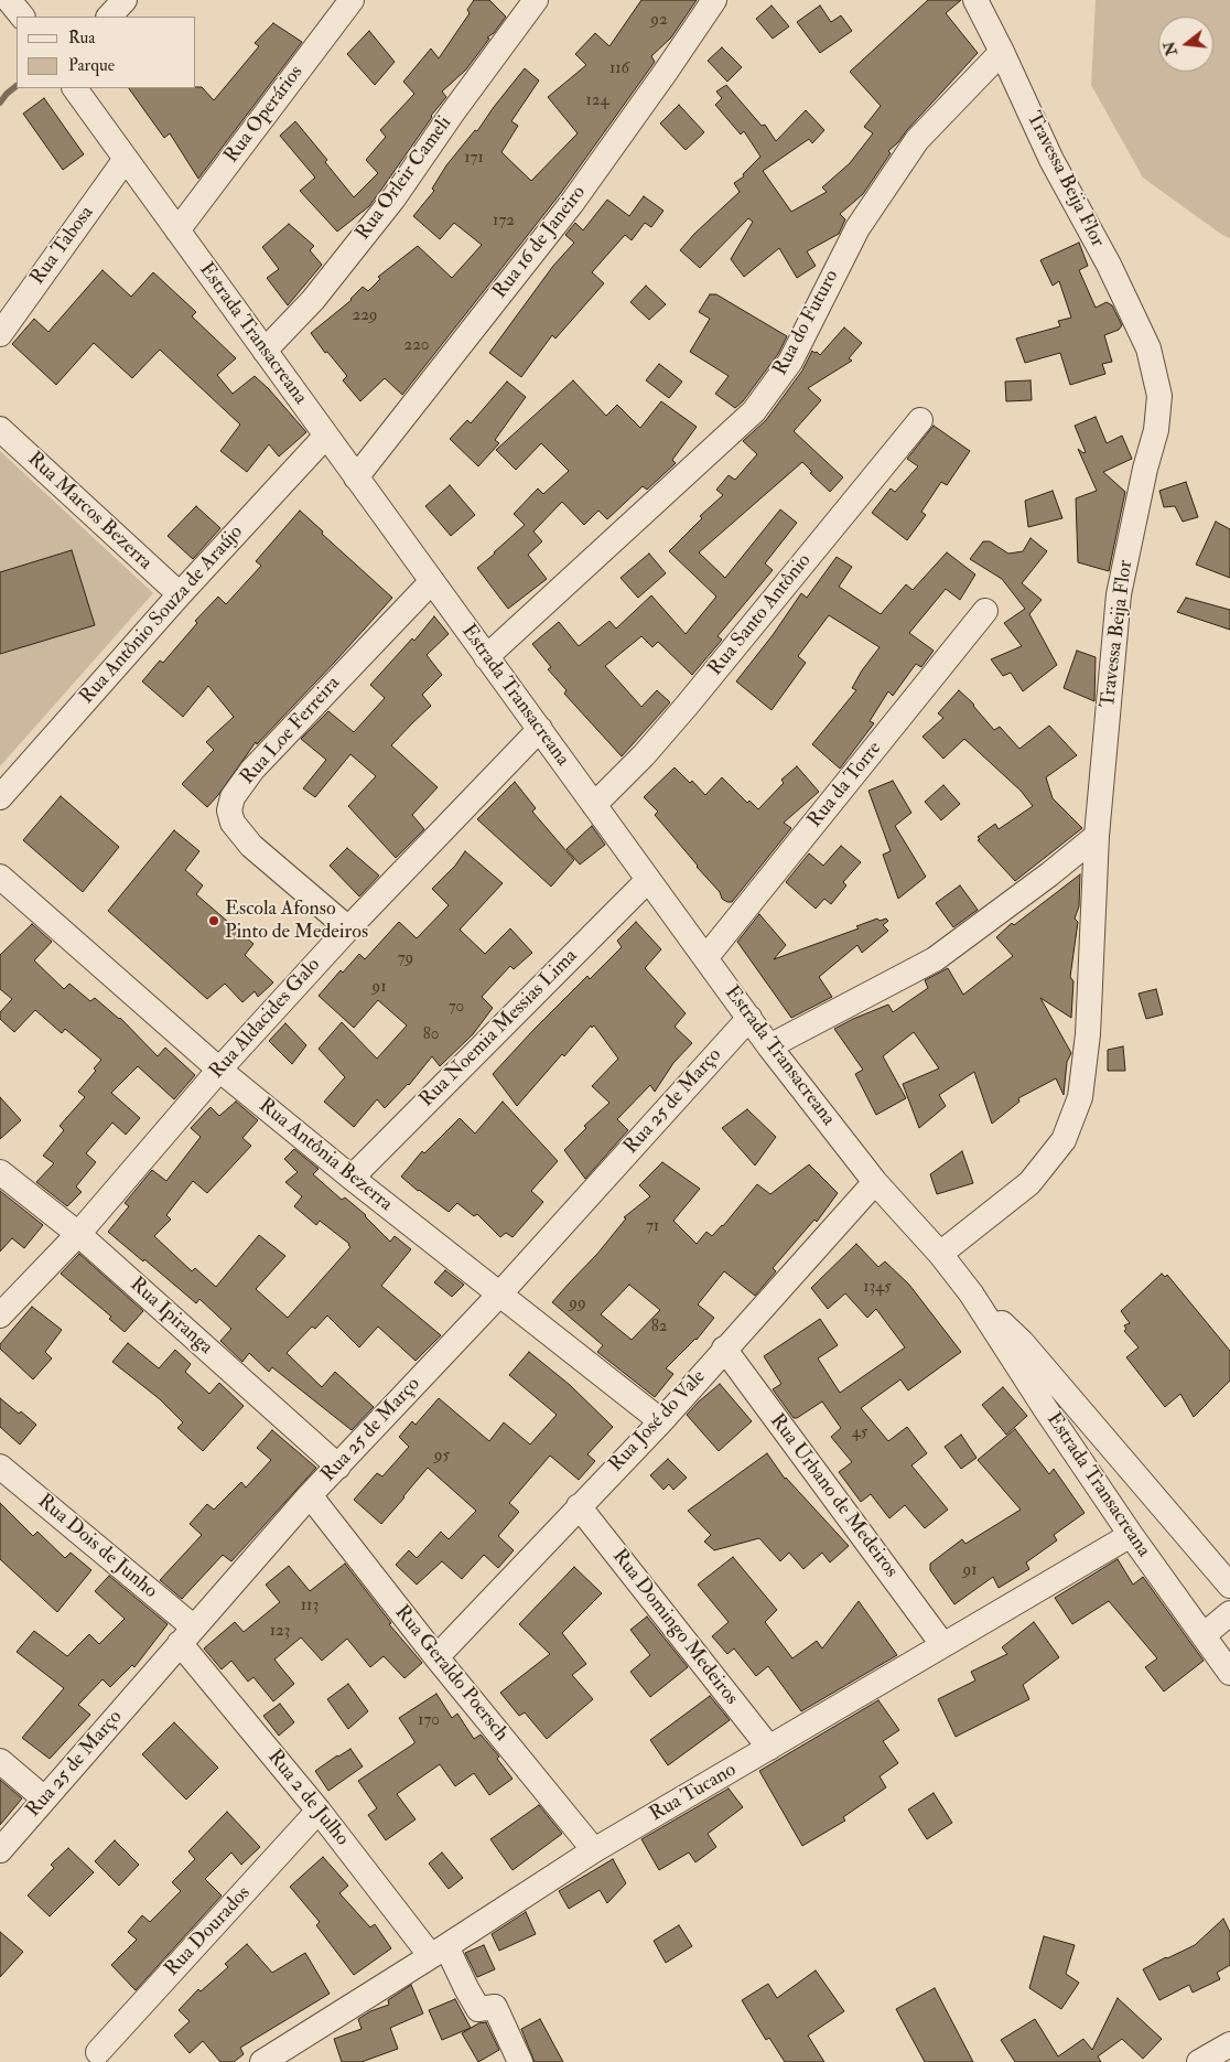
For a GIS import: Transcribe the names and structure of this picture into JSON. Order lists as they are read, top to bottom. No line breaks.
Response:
{"streets":{"street":["Rua Operários","Rua Orleir Cameli","Travessa Beija Flor","Rua 16 de Janeiro","Rua Tabosa","Rua do Futuro","Estrada Transacreana","Rua Marcos Bezerra","Rua Antônio Souza de Araújo","Rua Santo Antônio","Rua Loe Ferreira","Rua da Torre","Rua Aldacides Galo","Rua Noemia Messias Lima","Rua 25 de Março","Rua Antônia Bezerra","Rua Ipiranga","Rua José do Vale","Rua Urbano de Medeiros","Rua Dois de Junho","Rua Domingo Medeiros","Rua Geraldo Poersch","Rua Tucano","Rua 2 de Julho","Rua Dourados"]},"crossings":[["Rua Operários","Estrada Transacreana"],["Rua Orleir Cameli","Estrada Transacreana"],["Travessa Beija Flor","Rua do Futuro"],["Travessa Beija Flor","Estrada Transacreana"],["Rua 16 de Janeiro","Estrada Transacreana"],["Rua Tabosa","Estrada Transacreana"],["Rua do Futuro","Estrada Transacreana"],["Estrada Transacreana","Rua Antônio Souza de Araújo"],["Estrada Transacreana","Rua Santo Antônio"],["Estrada Transacreana","Rua Loe Ferreira"],["Estrada Transacreana","Rua da Torre"],["Estrada Transacreana","Rua Aldacides Galo"],["Estrada Transacreana","Rua Noemia Messias Lima"],["Estrada Transacreana","Rua 25 de Março"],["Estrada Transacreana","Rua José do Vale"],["Estrada Transacreana","Rua Tucano"],["Rua Marcos Bezerra","Rua Antônio Souza de Araújo"],["Rua Loe Ferreira","Rua Aldacides Galo"],["Rua Aldacides Galo","Rua Antônia Bezerra"],["Rua Aldacides Galo","Rua Ipiranga"],["Rua Noemia Messias Lima","Rua Antônia Bezerra"],["Rua 25 de Março","Rua Antônia Bezerra"],["Rua 25 de Março","Rua Ipiranga"],["Rua 25 de Março","Rua Dois de Junho"],["Rua 25 de Março","Rua Geraldo Poersch"],["Rua 25 de Março","Rua 2 de Julho"],["Rua Antônia Bezerra","Rua José do Vale"],["Rua José do Vale","Rua Urbano de Medeiros"],["Rua José do Vale","Rua Domingo Medeiros"],["Rua José do Vale","Rua Geraldo Poersch"],["Rua Urbano de Medeiros","Rua Tucano"],["Rua Dois de Junho","Rua 2 de Julho"],["Rua Domingo Medeiros","Rua Tucano"],["Rua Geraldo Poersch","Rua Tucano"],["Rua Tucano","Rua 2 de Julho"],["Rua 2 de Julho","Rua Dourados"]],"places":["Escola Afonso Pinto de Medeiros"],"house_numbers":["92","116","124","171","172","229","220","79","91","70","80","71","1345","99","82","45","95","91","113","123","170"],"legend":["Rua","Parque"],"north":"left"}
